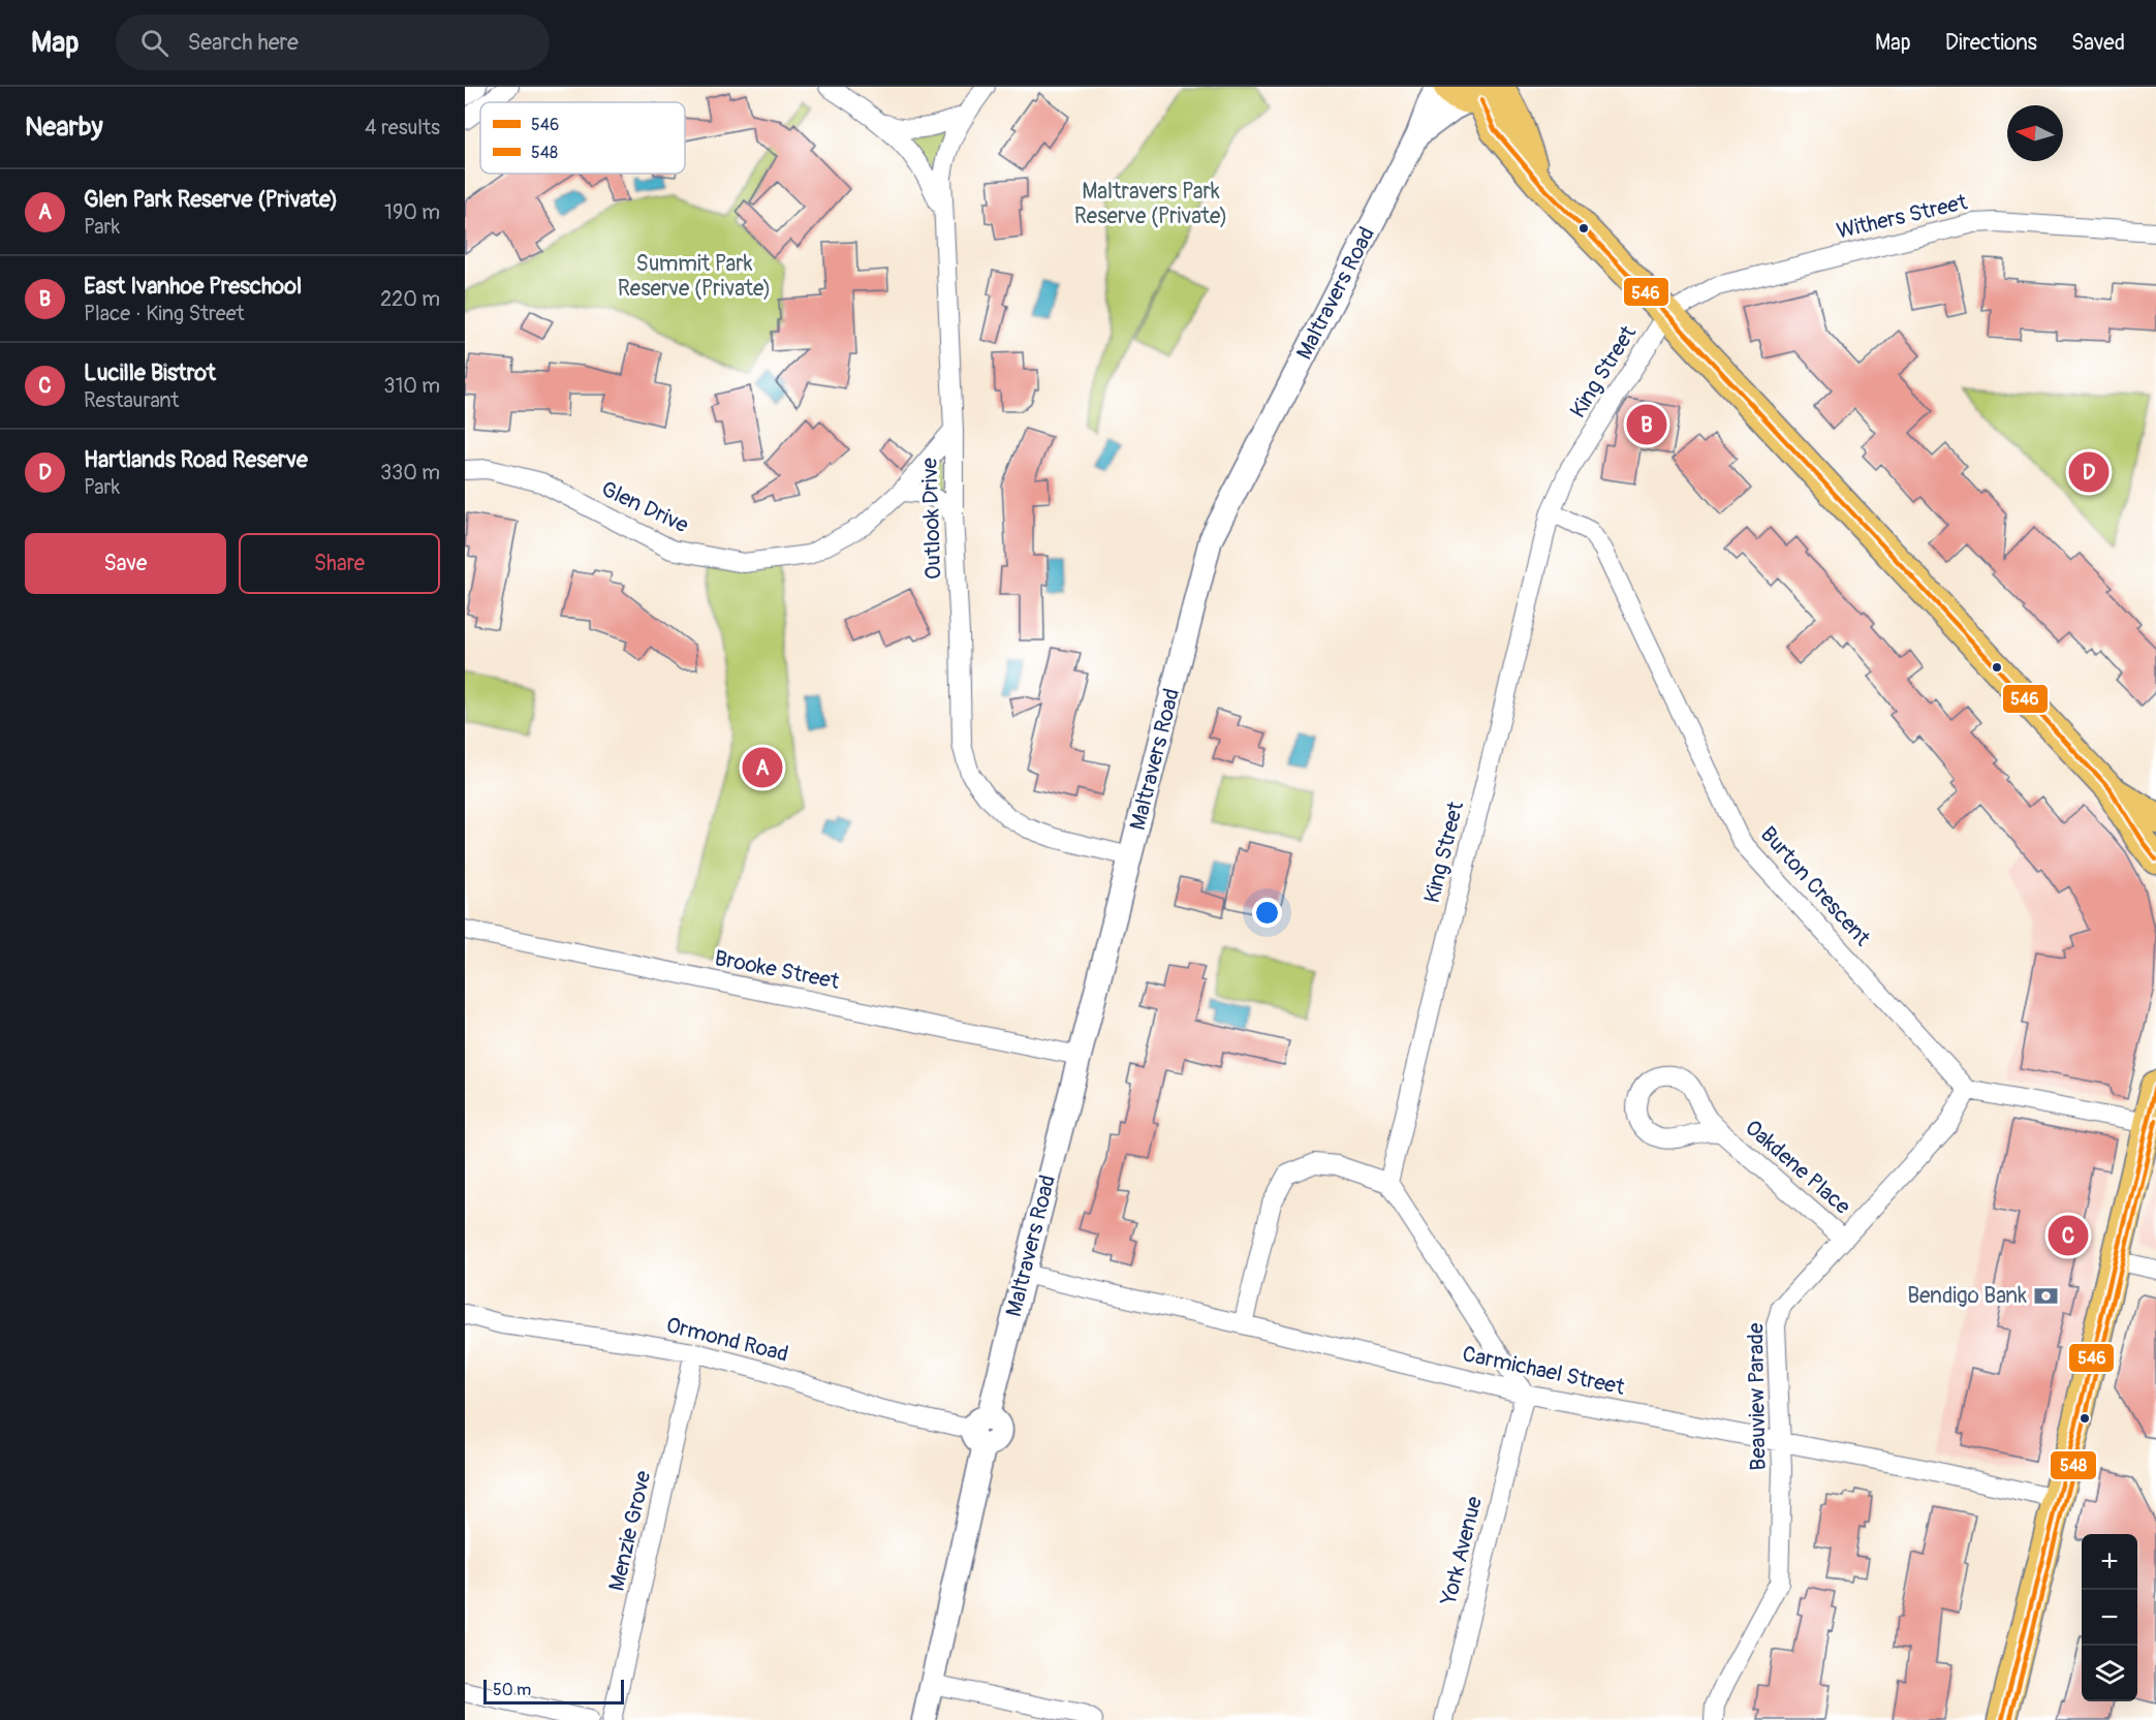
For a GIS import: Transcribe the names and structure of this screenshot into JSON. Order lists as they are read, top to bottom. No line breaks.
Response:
{"streets":{"street":["Withers Street","Maltravers Road","King Street","Glen Drive","Outlook Drive","Burton Crescent","Brooke Street","Oakdene Place","Ormond Road","Carmichael Street","Beauview Parade","Menzie Grove","York Avenue"]},"crossings":[["Withers Street","King Street"],["Maltravers Road","Outlook Drive"],["Maltravers Road","Brooke Street"],["Maltravers Road","Ormond Road"],["Maltravers Road","Carmichael Street"],["King Street","Burton Crescent"],["Glen Drive","Outlook Drive"],["Burton Crescent","Beauview Parade"],["Oakdene Place","Beauview Parade"],["Ormond Road","Menzie Grove"],["Carmichael Street","Beauview Parade"],["Carmichael Street","York Avenue"]],"parks":["Maltravers Park Reserve (Private)","Summit Park Reserve (Private)"],"places":{"bank":["Bendigo Bank"]},"lines":["transit line 546","transit line 548"],"legend":["546","548"],"scale_bar":"50 m","north":"left","page":{"header":"Map","search":"Search here","nav":["Map","Directions","Saved"],"heading":["Nearby","4 results"],"list":[{"mark":"A","name":"Glen Park Reserve (Private)","note":"Park","value":"190 m"},{"mark":"B","name":"East Ivanhoe Preschool","note":"Place · King Street","value":"220 m"},{"mark":"C","name":"Lucille Bistrot","note":"Restaurant","value":"310 m"},{"mark":"D","name":"Hartlands Road Reserve","note":"Park","value":"330 m"}],"pins":["B","D","A","C"],"buttons":["Save","Share"],"map_buttons":["+","−"],"scale":"50 m"}}
